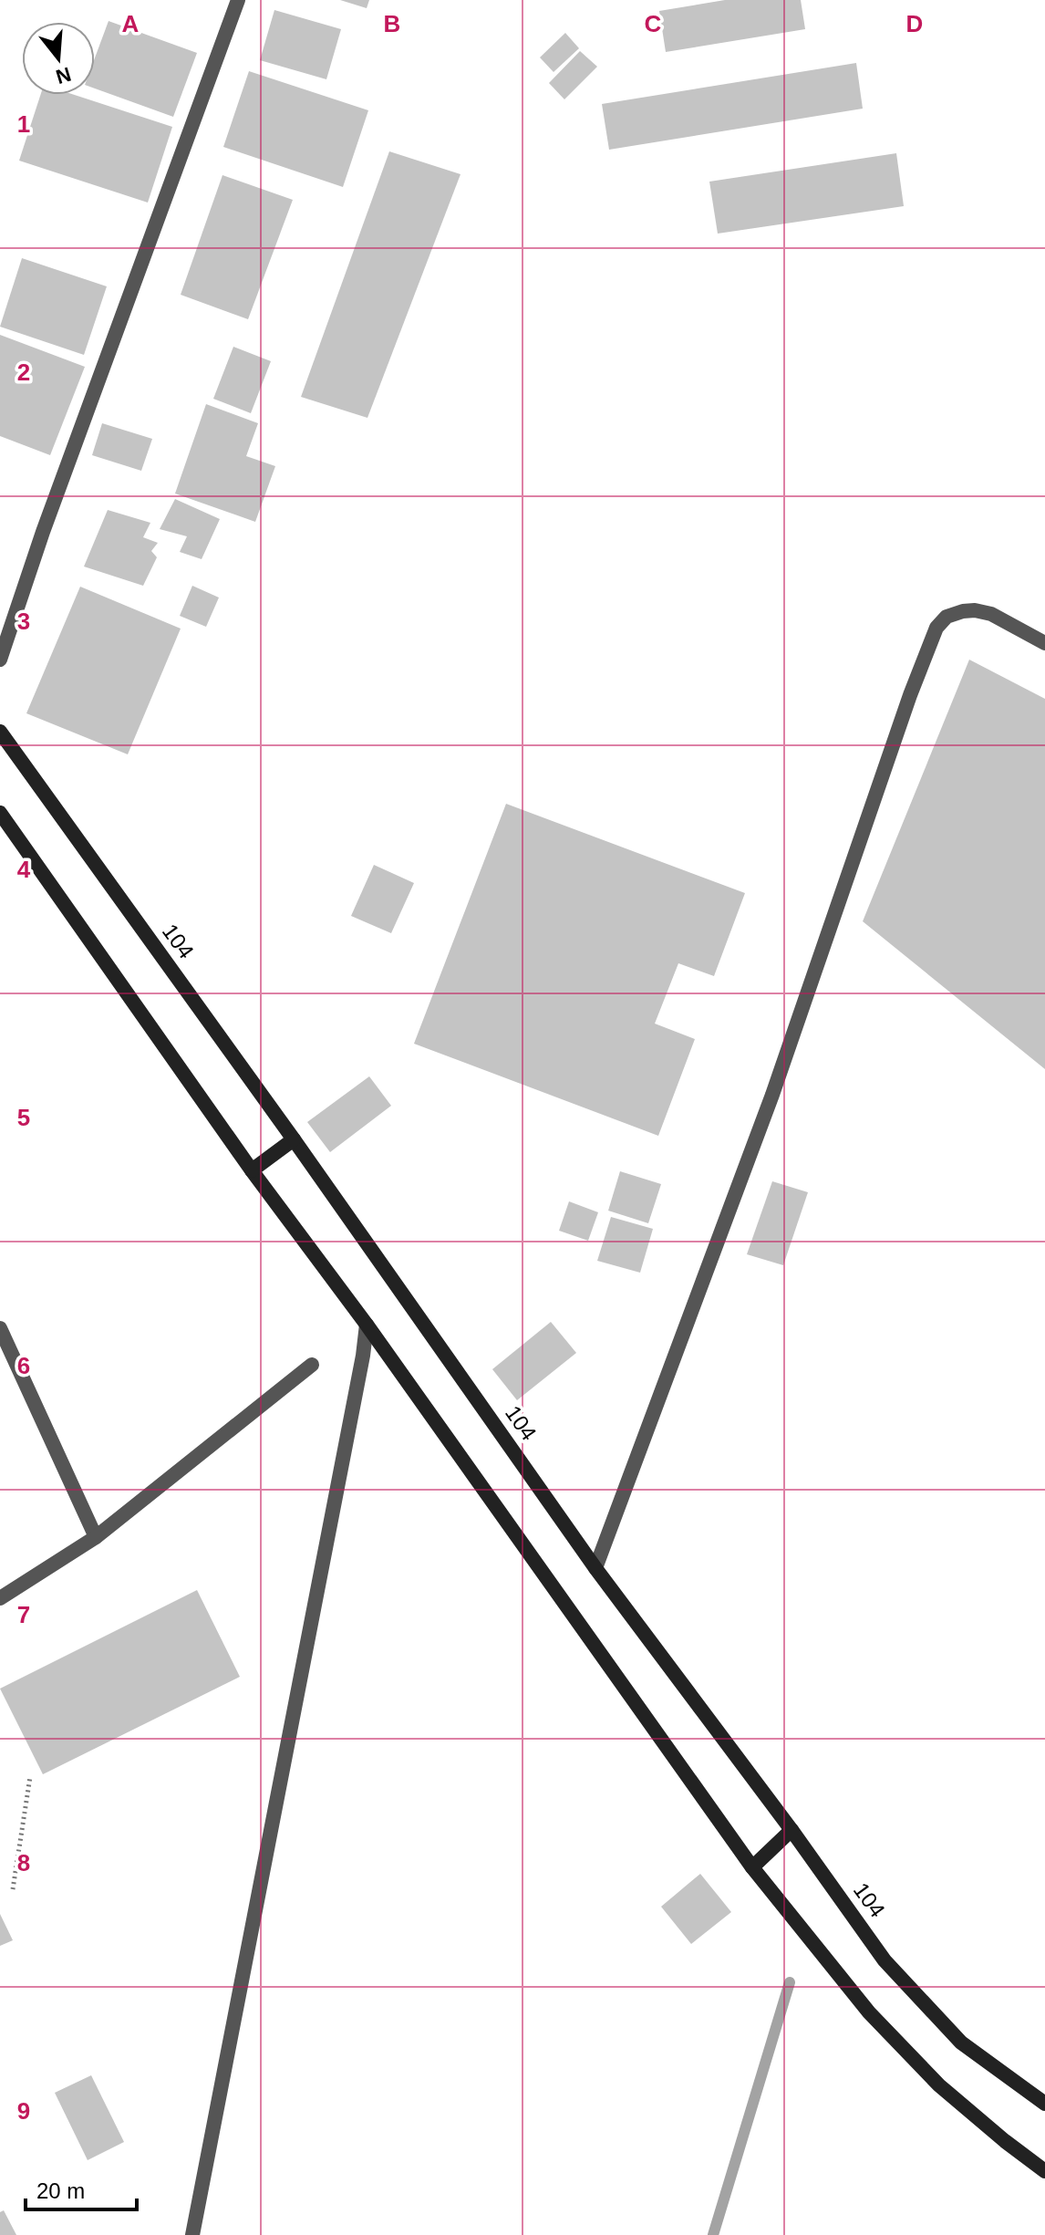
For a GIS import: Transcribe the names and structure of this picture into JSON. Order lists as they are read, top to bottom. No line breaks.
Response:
{"streets":{"street":["104"]},"scale_bar":"20 m","north":"bottom","grid":{"columns":["A","B","C","D"],"rows":["1","2","3","4","5","6","7","8","9"]}}
